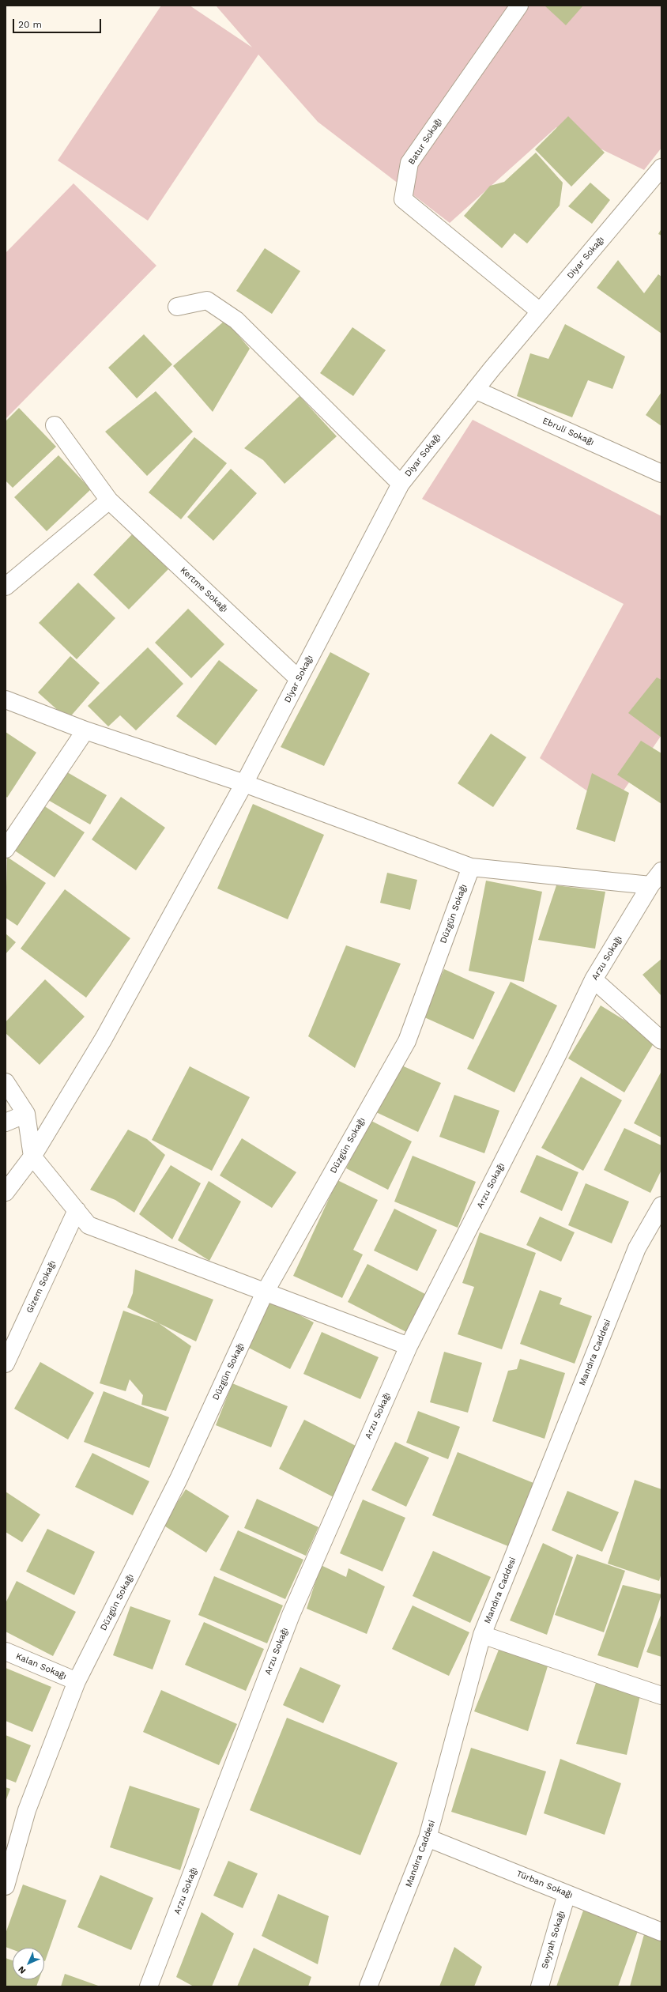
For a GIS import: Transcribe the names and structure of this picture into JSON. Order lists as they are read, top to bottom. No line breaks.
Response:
{"streets":{"street":["Batur Sokağı","Diyar Sokağı","Ebruli Sokağı","Kertme Sokağı","Düzgün Sokağı","Arzu Sokağı","Gizem Sokağı","Mandıra Caddesi","Kalan Sokağı","Türban Sokağı","Seyyah Sokağı"]},"crossings":[["Batur Sokağı","Diyar Sokağı"],["Diyar Sokağı","Ebruli Sokağı"],["Diyar Sokağı","Kertme Sokağı"],["Düzgün Sokağı","Kalan Sokağı"],["Mandıra Caddesi","Türban Sokağı"],["Türban Sokağı","Seyyah Sokağı"]],"scale_bar":"20 m","north":"bottom left"}
